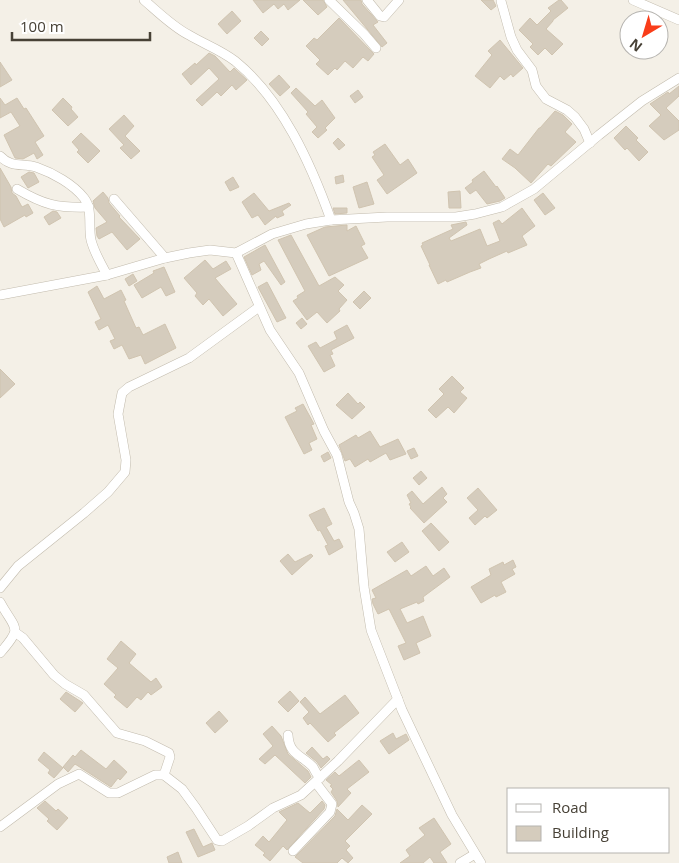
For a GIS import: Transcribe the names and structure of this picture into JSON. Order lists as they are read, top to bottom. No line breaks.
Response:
{"legend":["Road","Building"],"scale_bar":"100 m","north":"bottom left"}
